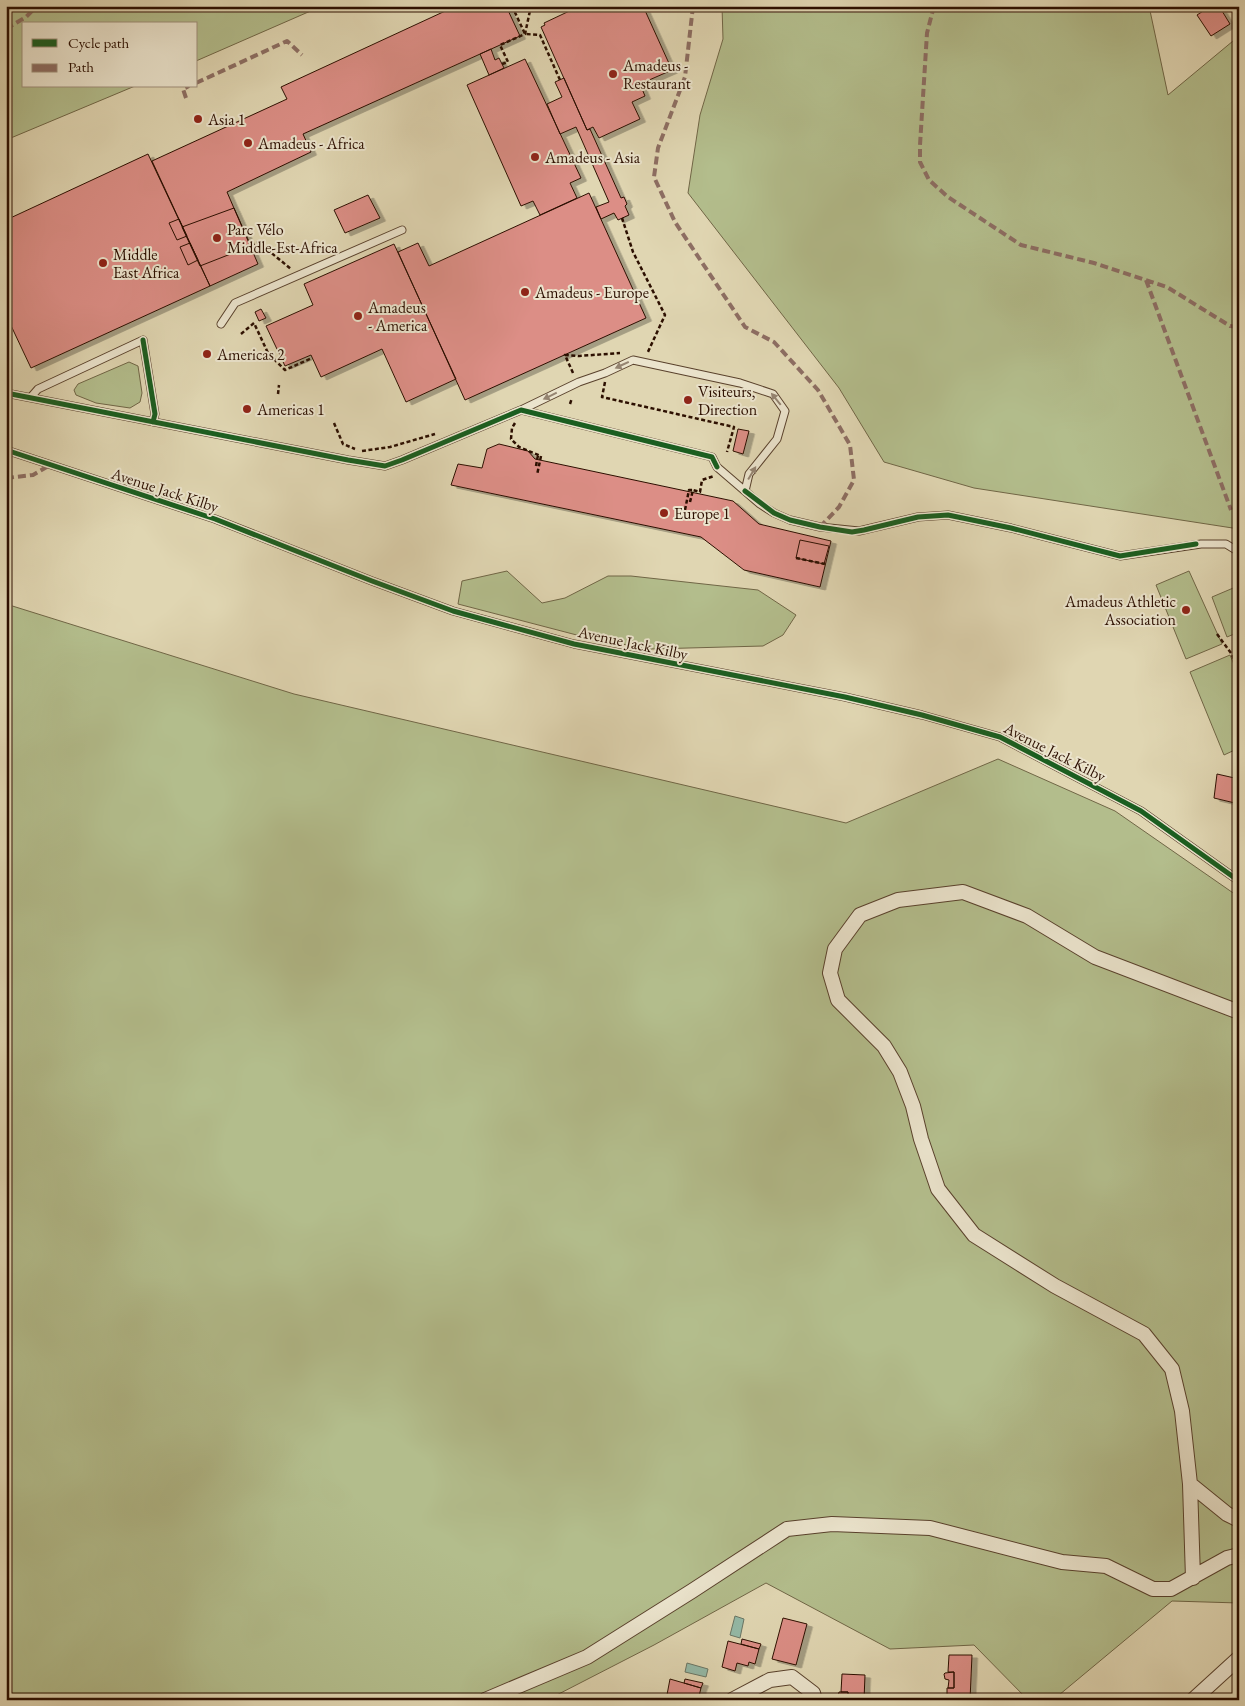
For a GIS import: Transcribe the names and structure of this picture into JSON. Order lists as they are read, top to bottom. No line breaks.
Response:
{"streets":{"lane":["Avenue Jack Kilby"]},"places":["Amadeus - Restaurant","Asia 1","Amadeus - Africa","Amadeus - Asia","Parc Vélo Middle-Est-Africa","Middle East Africa","Amadeus - Europe","Amadeus - America","Americas 2","Visiteurs, Direction","Americas 1","Europe 1","Amadeus Athletic Association"],"legend":["Cycle path","Path"]}
